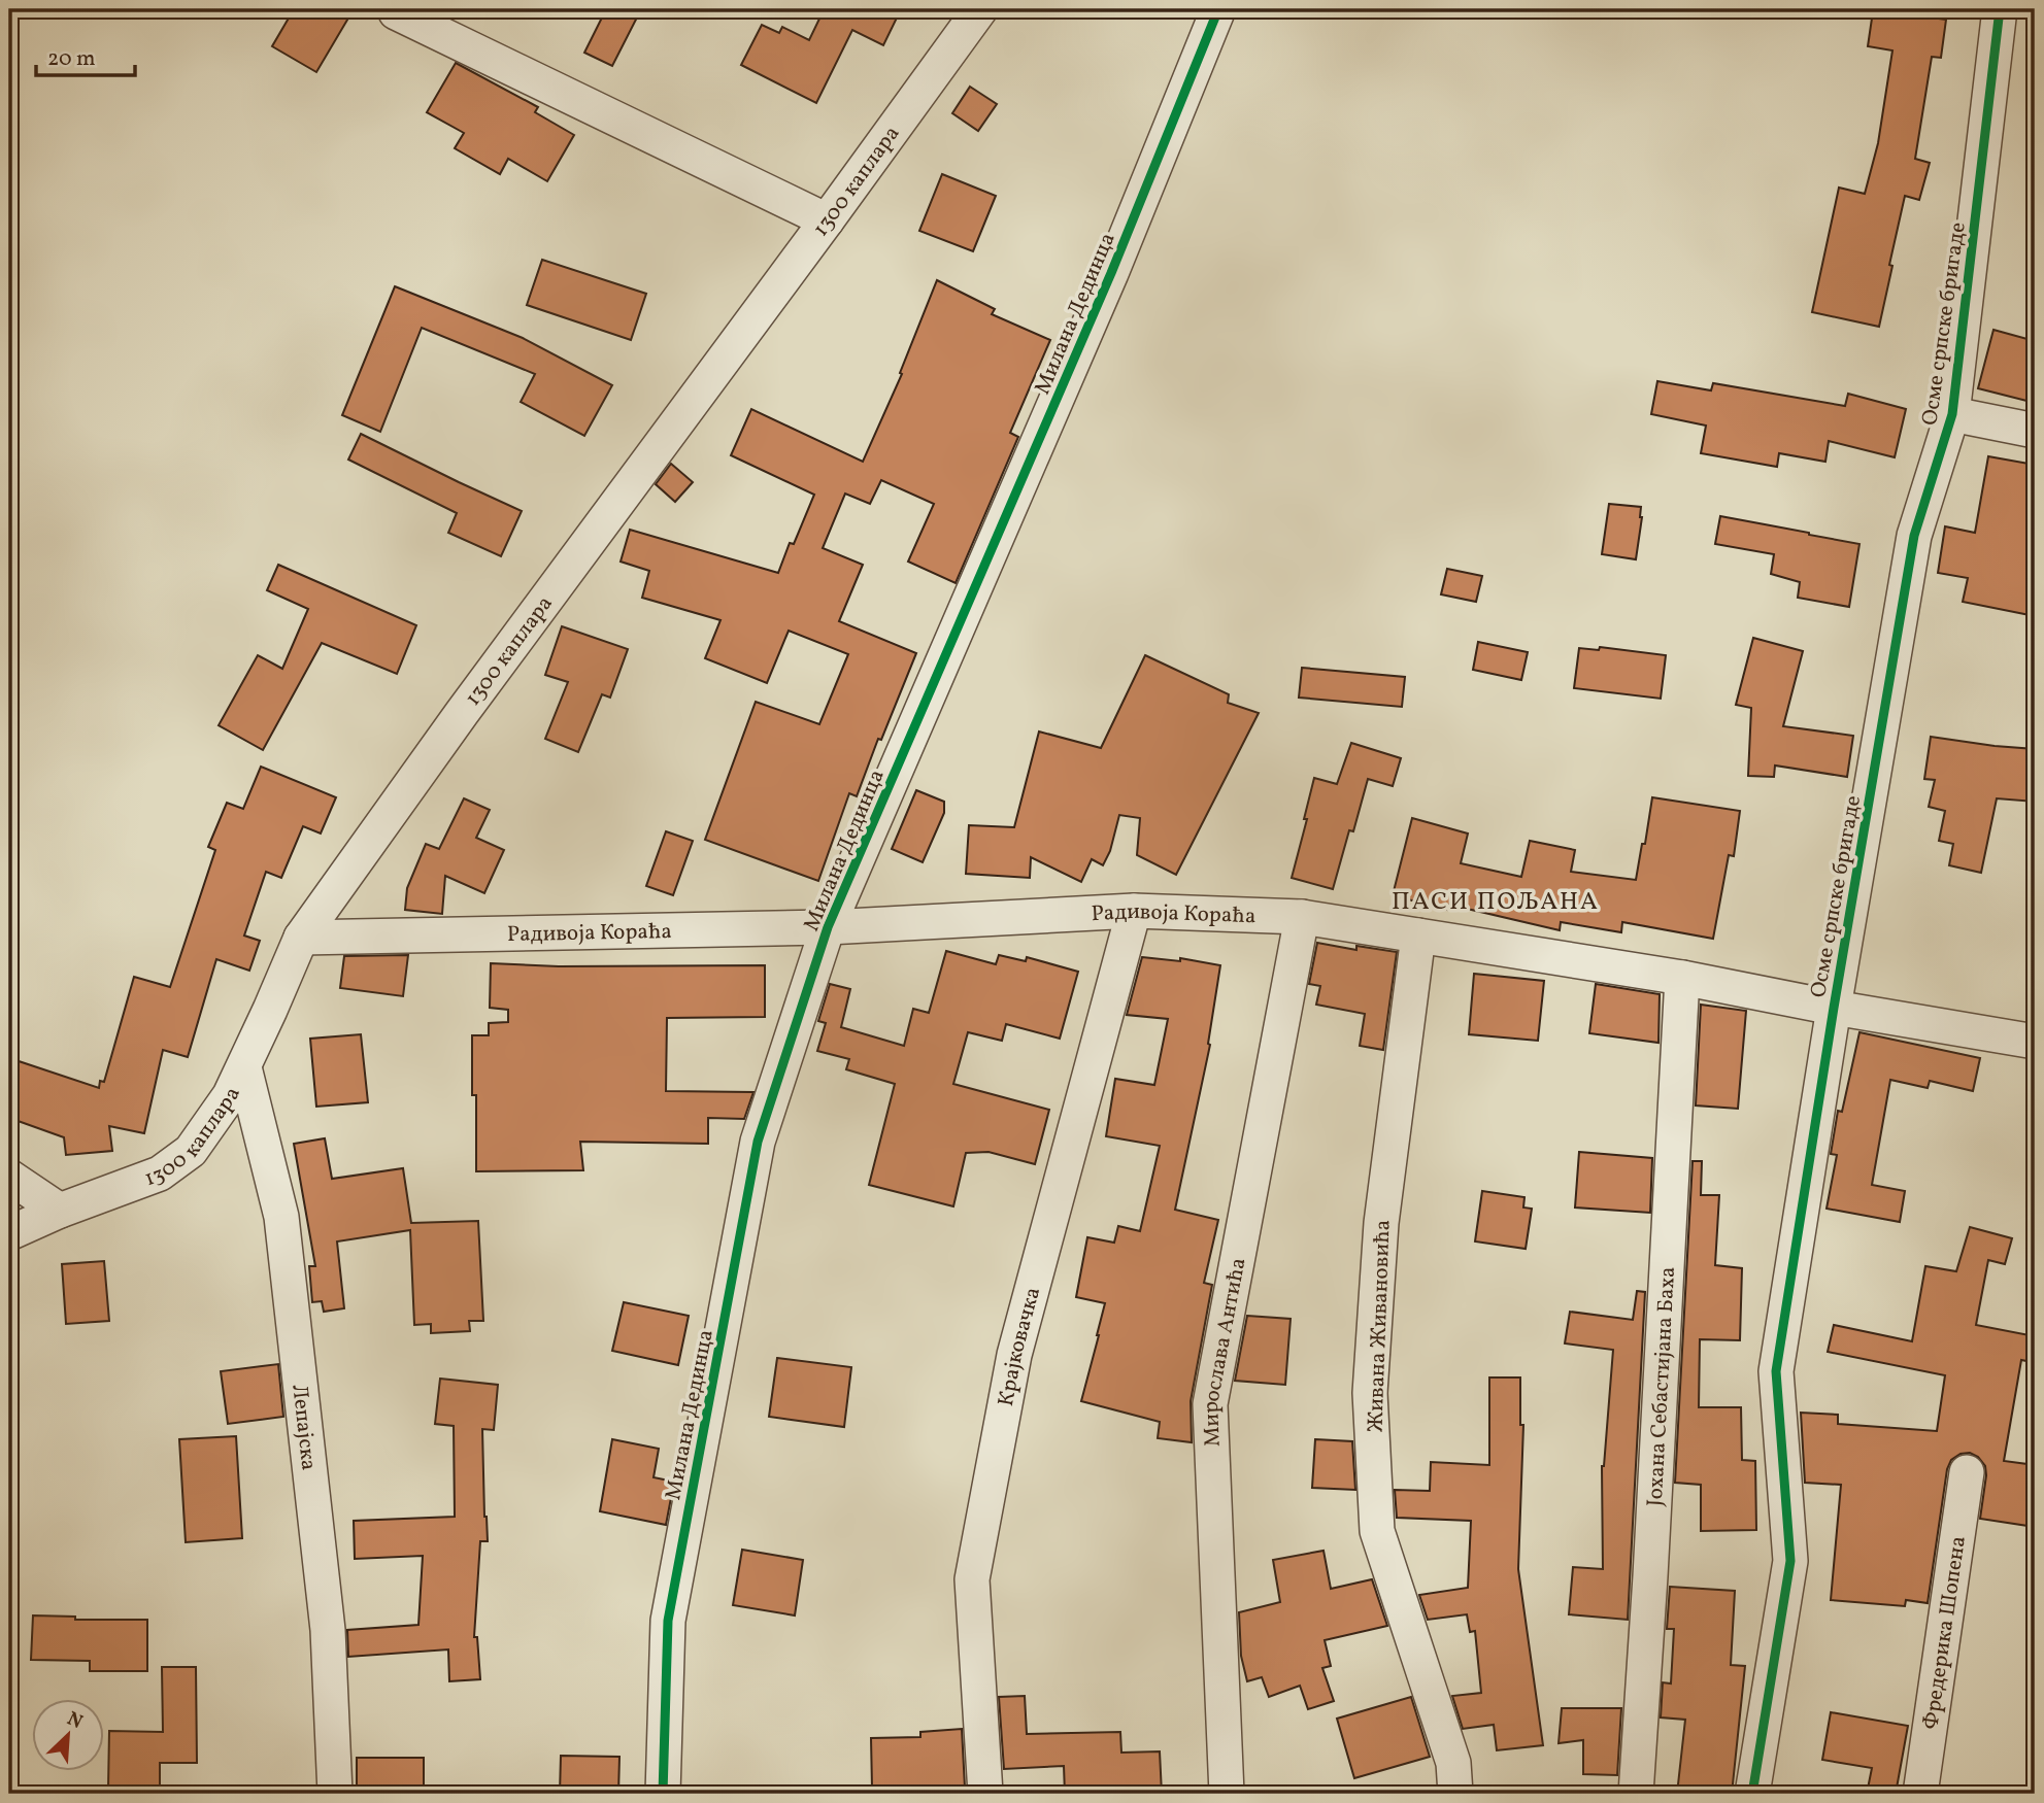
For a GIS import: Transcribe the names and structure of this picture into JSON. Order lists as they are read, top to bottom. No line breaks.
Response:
{"streets":{"street":["1300 каплара","Милана Дединца","Осме српске бригаде","Радивоја Кораћа","Живана Живановића","Крајковачка","Мирослава Антића","Јохана Себастијана Баха","Лепајска","Фредерика Шопена"]},"crossings":[["1300 каплара","Радивоја Кораћа"],["1300 каплара","Лепајска"],["Милана Дединца","Радивоја Кораћа"],["Осме српске бригаде","Радивоја Кораћа"],["Радивоја Кораћа","Живана Живановића"],["Радивоја Кораћа","Крајковачка"],["Радивоја Кораћа","Мирослава Антића"],["Радивоја Кораћа","Јохана Себастијана Баха"]],"districts":["ПАСИ ПОЉАНА"],"scale_bar":"20 m","north":"top right"}
